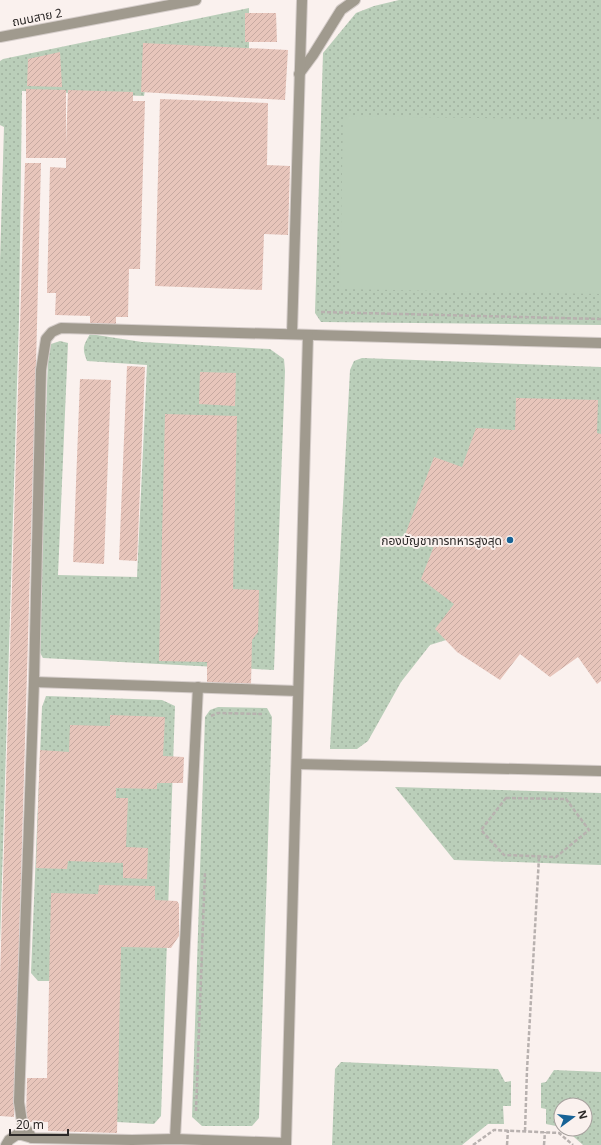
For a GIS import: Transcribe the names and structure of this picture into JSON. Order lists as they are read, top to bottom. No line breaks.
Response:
{"streets":{"street":["ถนนสาย 2"]},"places":["กองบัญชาการทหารสูงสุด"],"scale_bar":"20 m","north":"right"}
